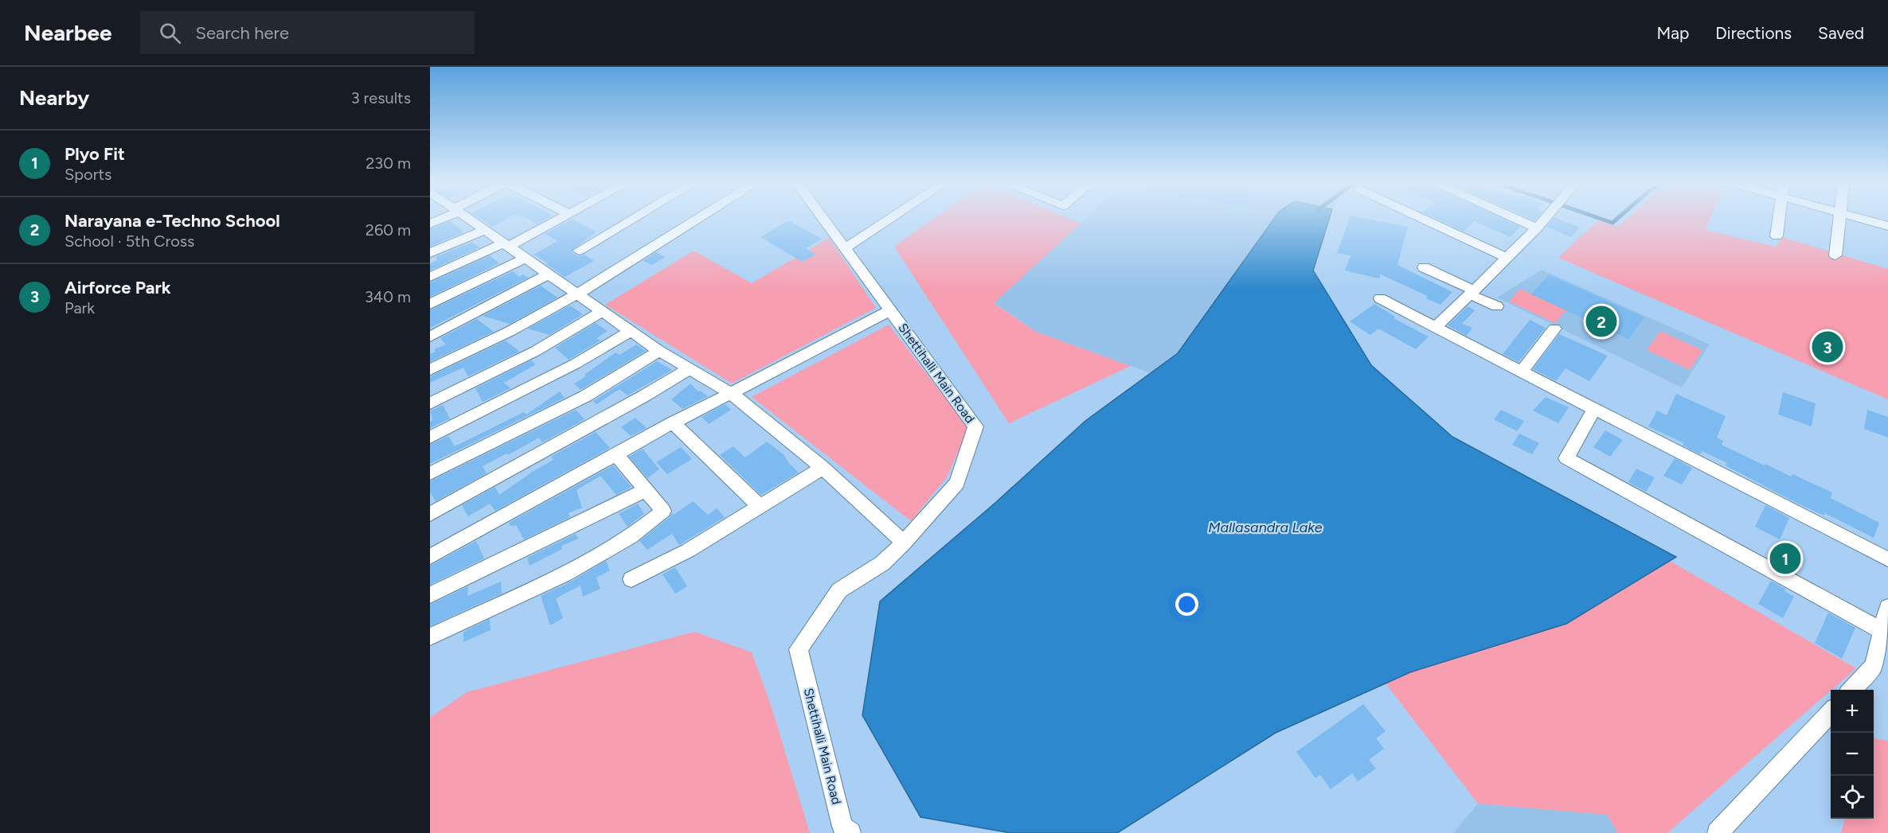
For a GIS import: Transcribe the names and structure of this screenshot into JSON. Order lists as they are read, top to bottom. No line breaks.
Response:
{"streets":{"street":["Shettihalli Main Road"]},"water":["Mallasandra Lake"],"page":{"header":"Nearbee","search":"Search here","nav":["Map","Directions","Saved"],"heading":["Nearby","3 results"],"list":[{"mark":"1","name":"Plyo Fit","note":"Sports","value":"230 m"},{"mark":"2","name":"Narayana e-Techno School","note":"School · 5th Cross","value":"260 m"},{"mark":"3","name":"Airforce Park","note":"Park","value":"340 m"}],"pins":["2","3","1"],"map_buttons":["+","−"]}}
